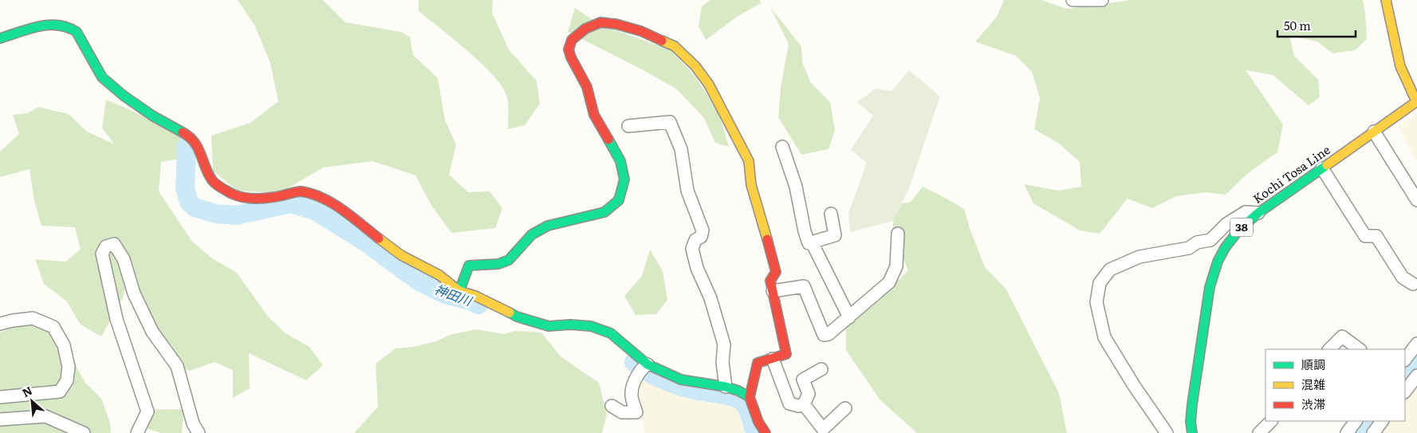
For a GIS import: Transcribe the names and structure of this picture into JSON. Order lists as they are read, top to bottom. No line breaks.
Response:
{"streets":{"street":["Kochi Tosa Line","38"]},"water":["神田川"],"legend":["順調","混雑","渋滞"],"scale_bar":"50 m","north":"top left"}
